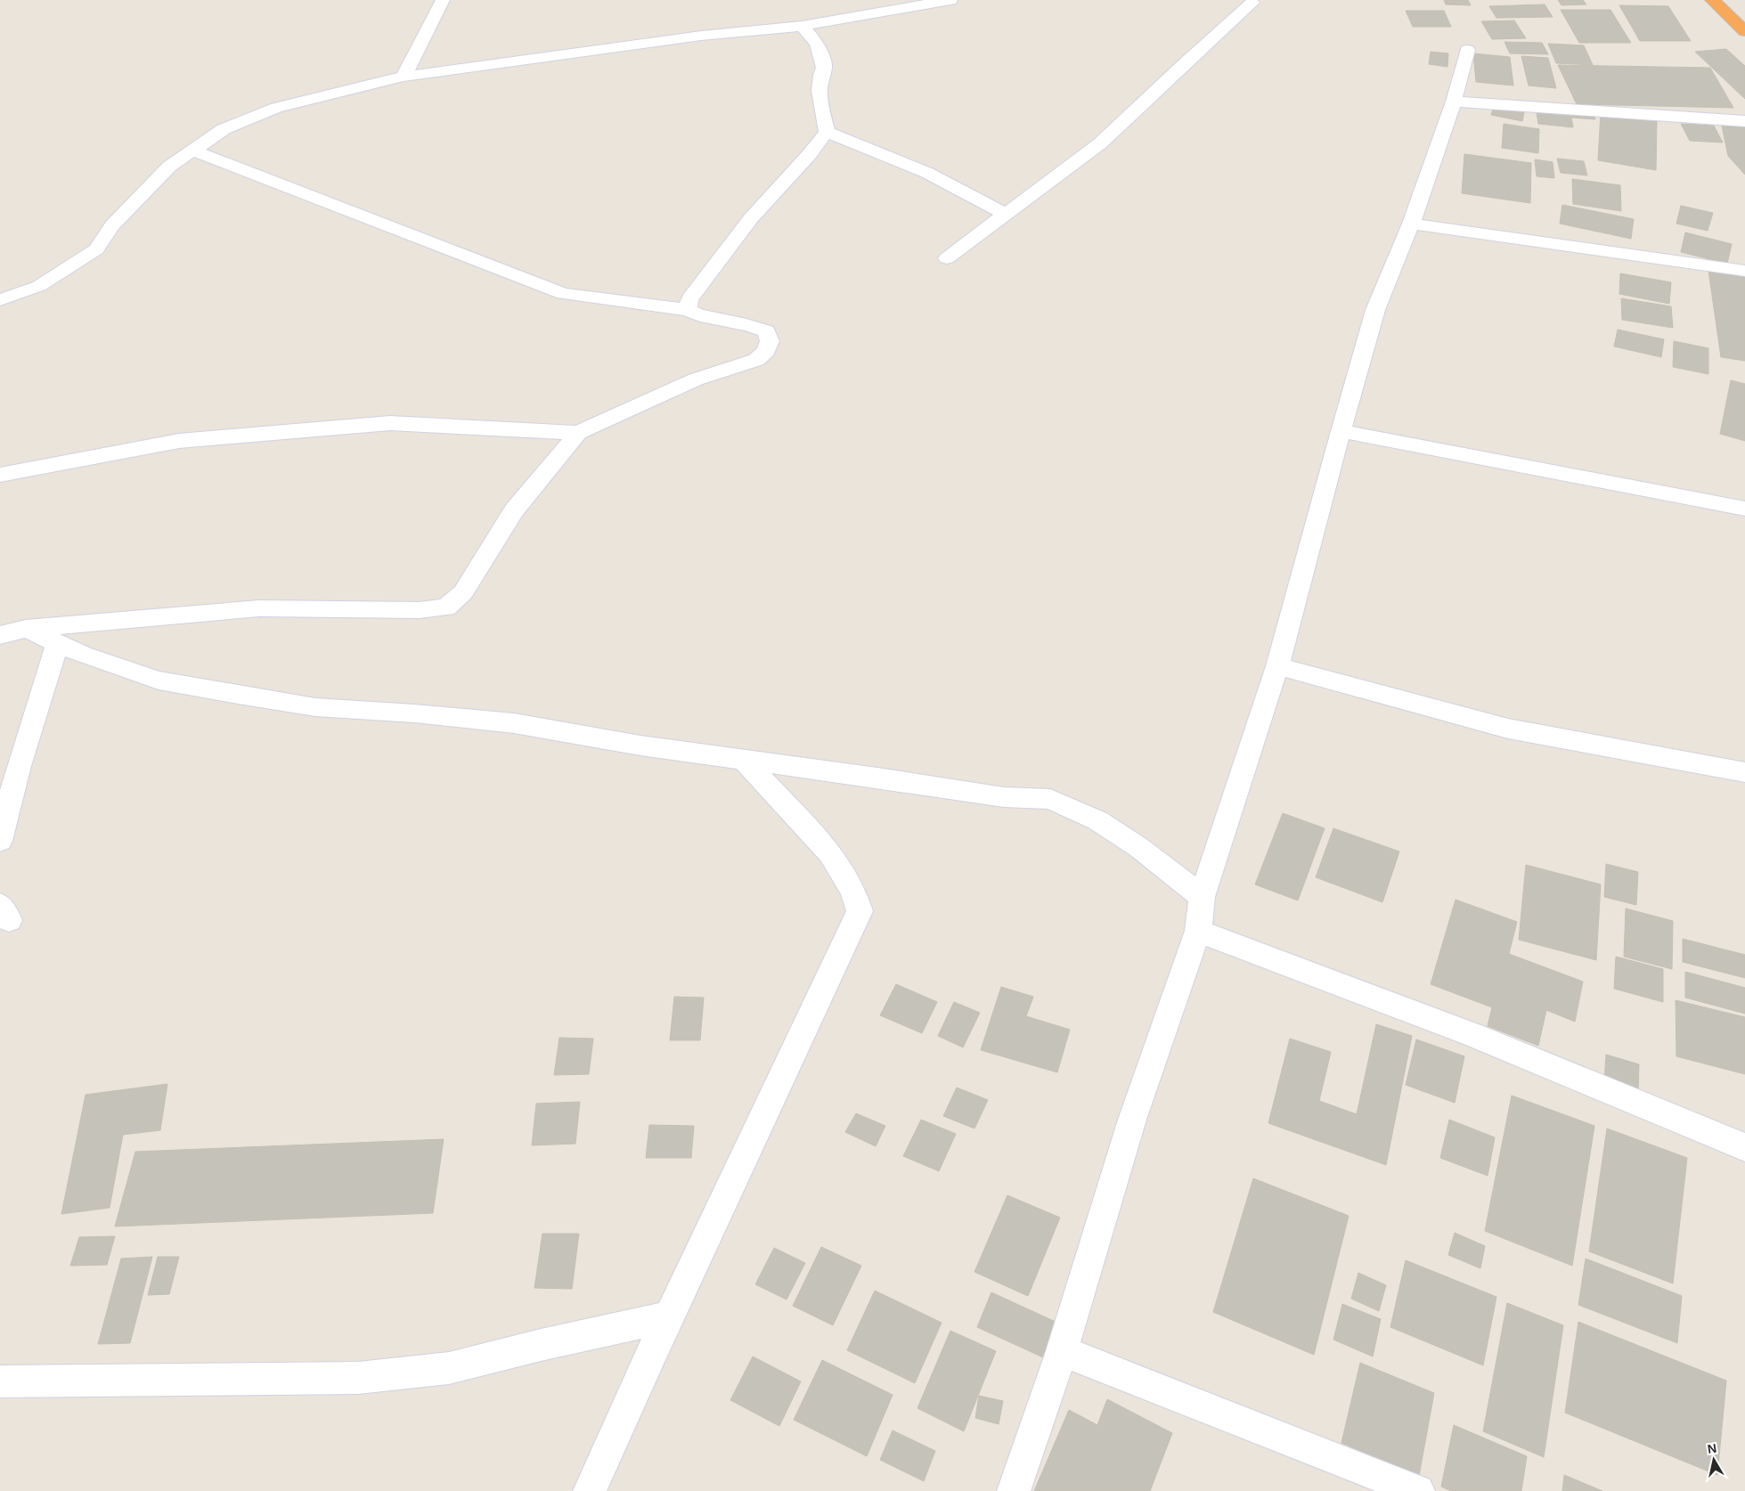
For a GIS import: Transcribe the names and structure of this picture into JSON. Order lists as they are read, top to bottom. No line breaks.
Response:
{"north":"top"}
